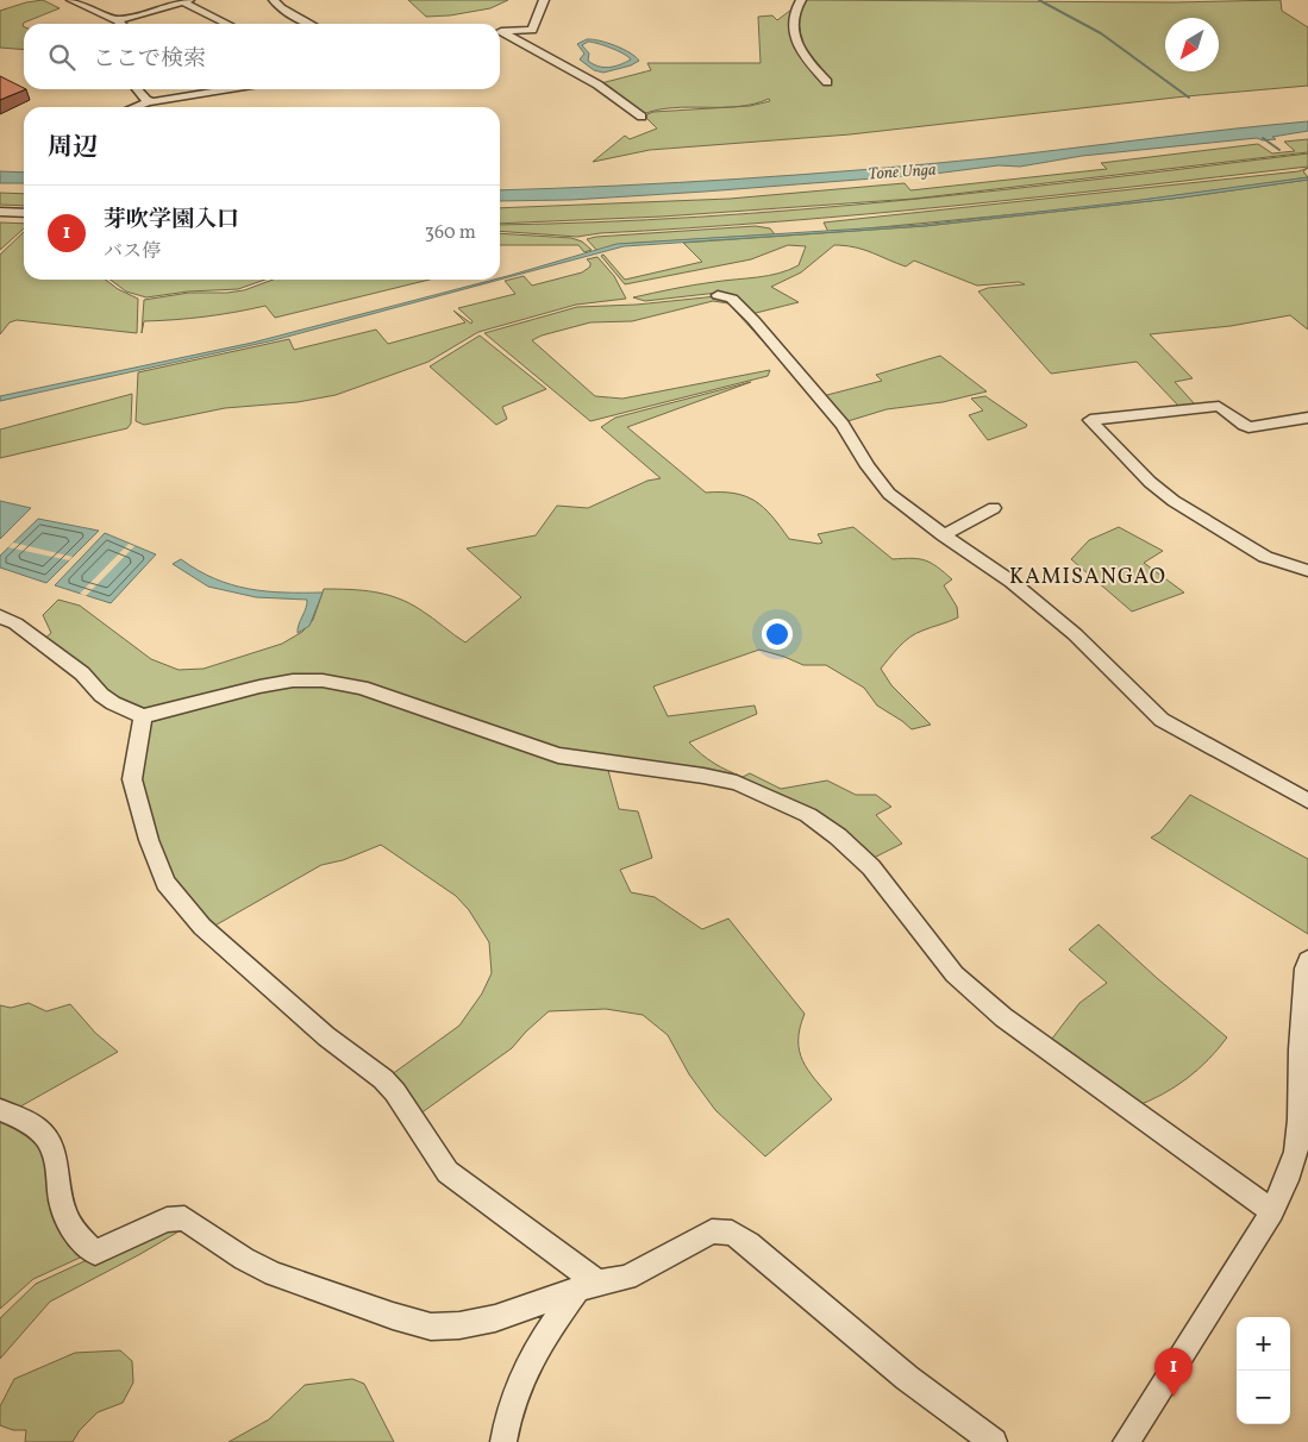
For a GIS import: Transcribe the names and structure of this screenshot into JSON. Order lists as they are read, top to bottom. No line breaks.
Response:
{"districts":["KAMISANGAO"],"water":["Tone Unga"],"north":"bottom left","page":{"search":"ここで検索","heading":"周辺","list":[{"mark":"1","name":"芽吹学園入口","note":"バス停","value":"360 m"}],"map_buttons":["+","−"],"pins":"1"}}
